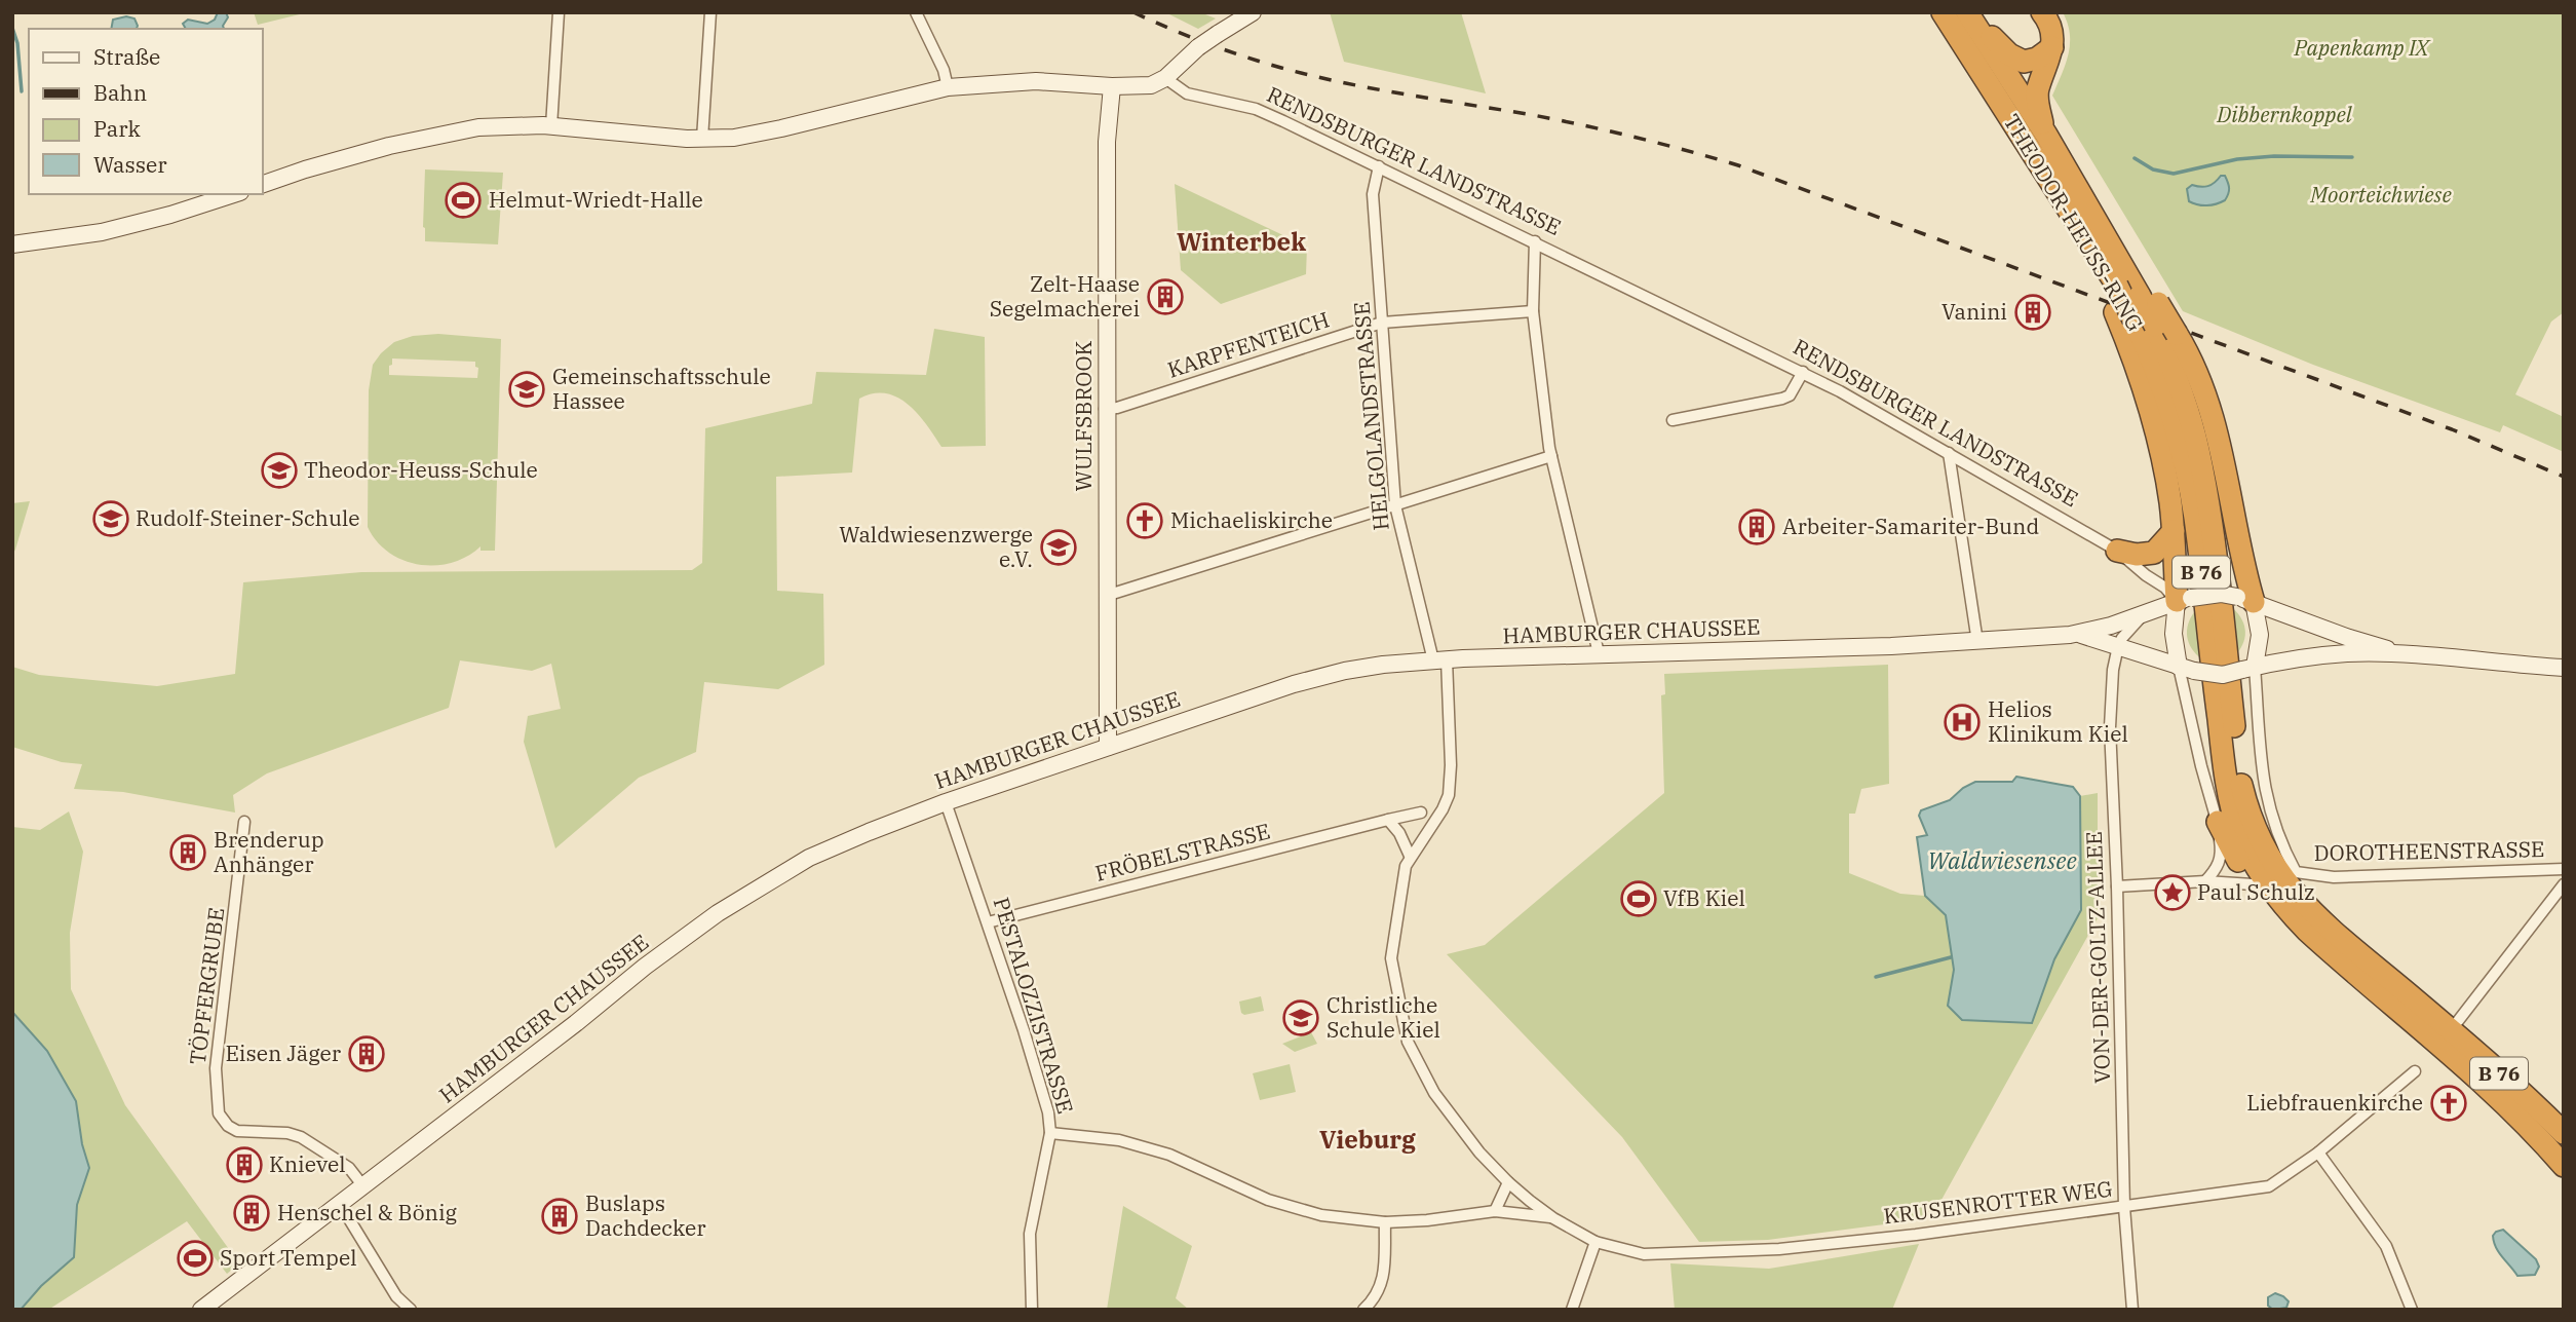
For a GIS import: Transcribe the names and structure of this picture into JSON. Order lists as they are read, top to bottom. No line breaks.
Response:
{"streets":{"highway":["THEODOR-HEUSS-RING","B 76"],"main road":["WULFSBROOK","HAMBURGER CHAUSSEE"],"street":["RENDSBURGER LANDSTRASSE","KARPFENTEICH","HELGOLANDSTRASSE","DOROTHEENSTRASSE","FRÖBELSTRASSE","VON-DER-GOLTZ-ALLEE","TÖPFERGRUBE","PESTALOZZISTRASSE","KRUSENROTTER WEG"]},"crossings":[["RENDSBURGER LANDSTRASSE","HELGOLANDSTRASSE"],["RENDSBURGER LANDSTRASSE","HAMBURGER CHAUSSEE"],["KARPFENTEICH","WULFSBROOK"],["KARPFENTEICH","HELGOLANDSTRASSE"],["WULFSBROOK","HAMBURGER CHAUSSEE"],["HELGOLANDSTRASSE","HAMBURGER CHAUSSEE"],["HELGOLANDSTRASSE","KRUSENROTTER WEG"],["HAMBURGER CHAUSSEE","VON-DER-GOLTZ-ALLEE"],["HAMBURGER CHAUSSEE","TÖPFERGRUBE"],["HAMBURGER CHAUSSEE","PESTALOZZISTRASSE"],["FRÖBELSTRASSE","PESTALOZZISTRASSE"],["VON-DER-GOLTZ-ALLEE","KRUSENROTTER WEG"],["PESTALOZZISTRASSE","KRUSENROTTER WEG"]],"districts":["Winterbek","Vieburg"],"water":["Waldwiesensee"],"parks":["Papenkamp IX","Dibbernkoppel","Moorteichwiese"],"places":{"sports":["Helmut-Wriedt-Halle","VfB Kiel","Sport Tempel"],"building":["Zelt-Haase Segelmacherei","Vanini","Arbeiter-Samariter-Bund","Brenderup Anhänger","Eisen Jäger","Knievel","Henschel & Bönig","Buslaps Dachdecker"],"school or university":["Gemeinschaftsschule Hassee","Theodor-Heuss-Schule","Rudolf-Steiner-Schule","Waldwiesenzwerge e.V.","Christliche Schule Kiel"],"church":["Michaeliskirche","Liebfrauenkirche"],"hospital":["Helios Klinikum Kiel"],"place":["Paul Schulz"]},"legend":["Straße","Bahn","Park","Wasser"]}
